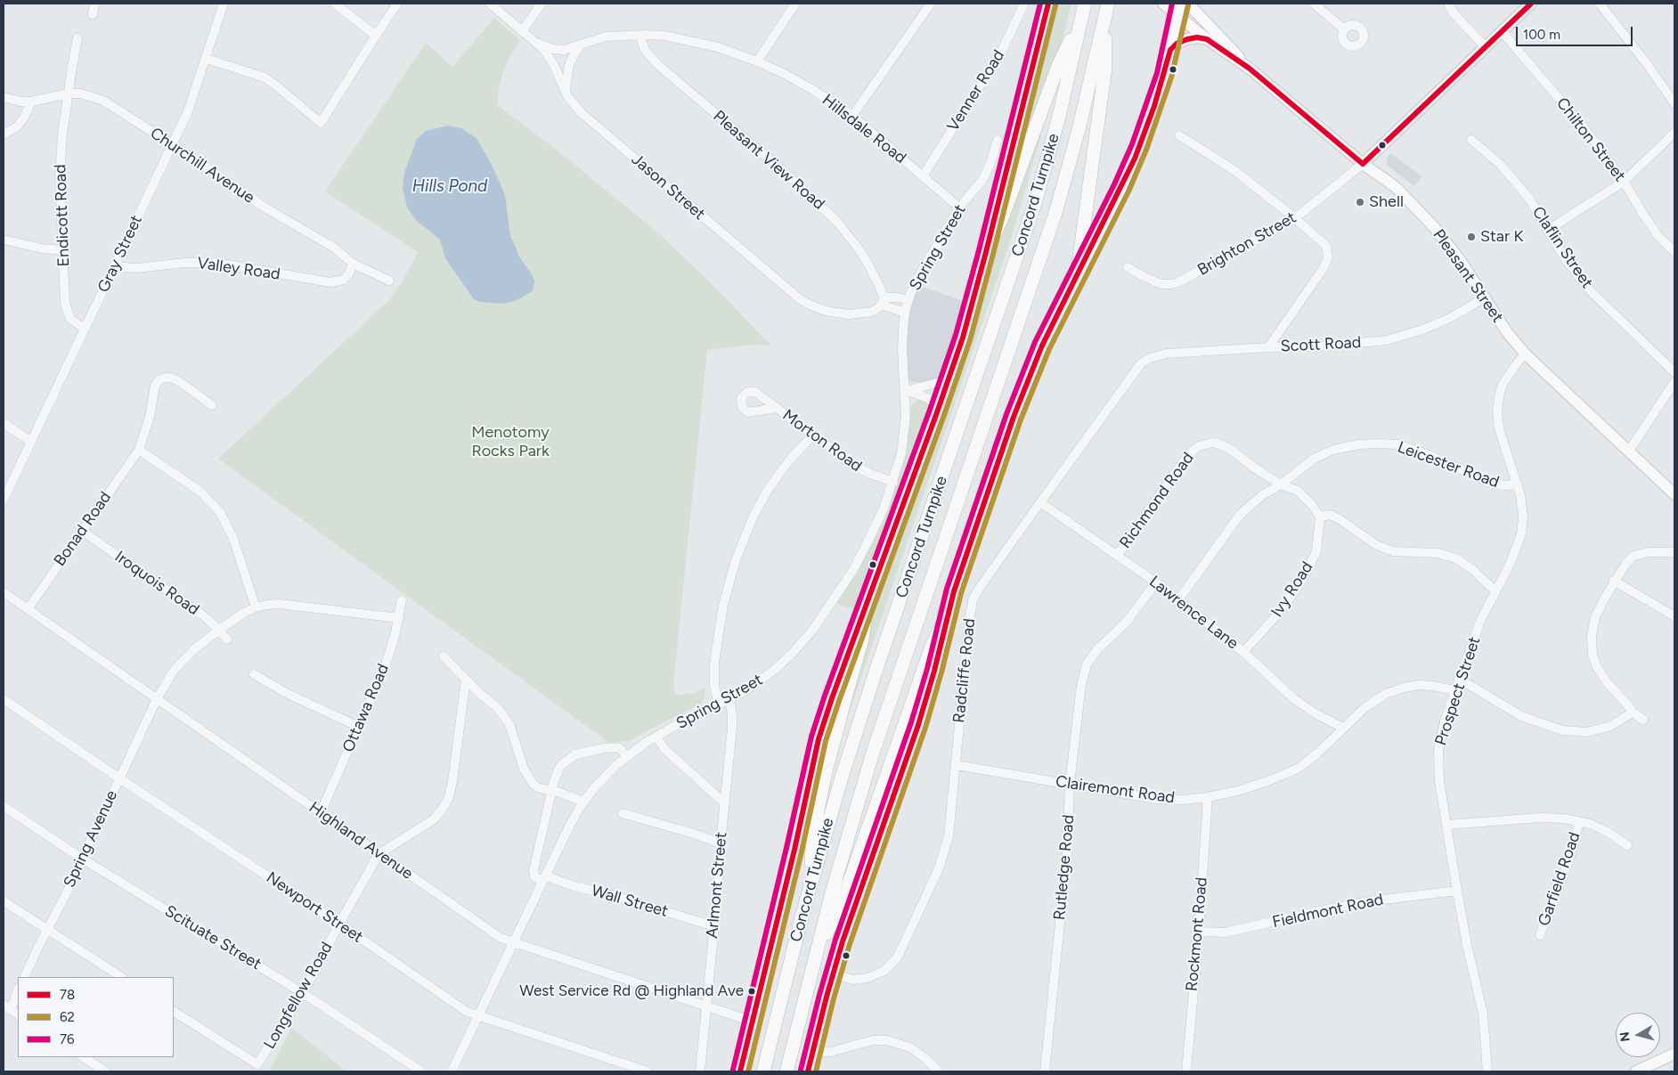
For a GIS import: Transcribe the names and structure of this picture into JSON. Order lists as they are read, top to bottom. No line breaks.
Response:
{"streets":{"highway":["Concord Turnpike"],"main road":["Brighton Street","Pleasant Street"],"street":["Venner Road","Hillsdale Road","Chilton Street","Pleasant View Road","Churchill Avenue","Jason Street","Endicott Road","Spring Street","Claflin Street","Gray Street","Valley Road","Scott Road","Morton Road","Leicester Road","Richmond Road","Bonad Road","Iroquois Road","Ivy Road","Lawrence Lane","Radcliffe Road","Prospect Street","Ottawa Road","Clairemont Road","Spring Avenue","Highland Avenue","Rutledge Road","Garfield Road","Arlmont Street","Wall Street","Newport Street","Fieldmont Road","Rockmont Road","Scituate Street","Longfellow Road"]},"crossings":[["Venner Road","Hillsdale Road"],["Hillsdale Road","Pleasant View Road"],["Hillsdale Road","Jason Street"],["Hillsdale Road","Spring Street"],["Chilton Street","Brighton Street"],["Pleasant View Road","Jason Street"],["Churchill Avenue","Endicott Road"],["Churchill Avenue","Gray Street"],["Churchill Avenue","Valley Road"],["Jason Street","Spring Street"],["Concord Turnpike","Highland Avenue"],["Endicott Road","Gray Street"],["Brighton Street","Pleasant Street"],["Spring Street","Morton Road"],["Spring Street","Highland Avenue"],["Spring Street","Arlmont Street"],["Spring Street","Wall Street"],["Spring Street","Newport Street"],["Gray Street","Valley Road"],["Pleasant Street","Scott Road"],["Pleasant Street","Prospect Street"],["Scott Road","Radcliffe Road"],["Leicester Road","Richmond Road"],["Leicester Road","Lawrence Lane"],["Leicester Road","Prospect Street"],["Richmond Road","Ivy Road"],["Richmond Road","Lawrence Lane"],["Bonad Road","Iroquois Road"],["Bonad Road","Highland Avenue"],["Iroquois Road","Spring Avenue"],["Ivy Road","Lawrence Lane"],["Lawrence Lane","Radcliffe Road"],["Lawrence Lane","Clairemont Road"],["Lawrence Lane","Rutledge Road"],["Radcliffe Road","Clairemont Road"],["Prospect Street","Clairemont Road"],["Prospect Street","Fieldmont Road"],["Ottawa Road","Highland Avenue"],["Clairemont Road","Rutledge Road"],["Clairemont Road","Rockmont Road"],["Spring Avenue","Highland Avenue"],["Spring Avenue","Newport Street"],["Spring Avenue","Scituate Street"],["Highland Avenue","Arlmont Street"],["Highland Avenue","Longfellow Road"],["Arlmont Street","Wall Street"],["Newport Street","Longfellow Road"],["Fieldmont Road","Rockmont Road"],["Scituate Street","Longfellow Road"]],"water":["Hills Pond"],"parks":["Menotomy Rocks Park"],"places":["Shell","Star K","West Service Rd @ Highland Ave"],"lines":["transit line 78","transit line 76","transit line 62"],"legend":["78","62","76"],"scale_bar":"100 m","north":"left"}
